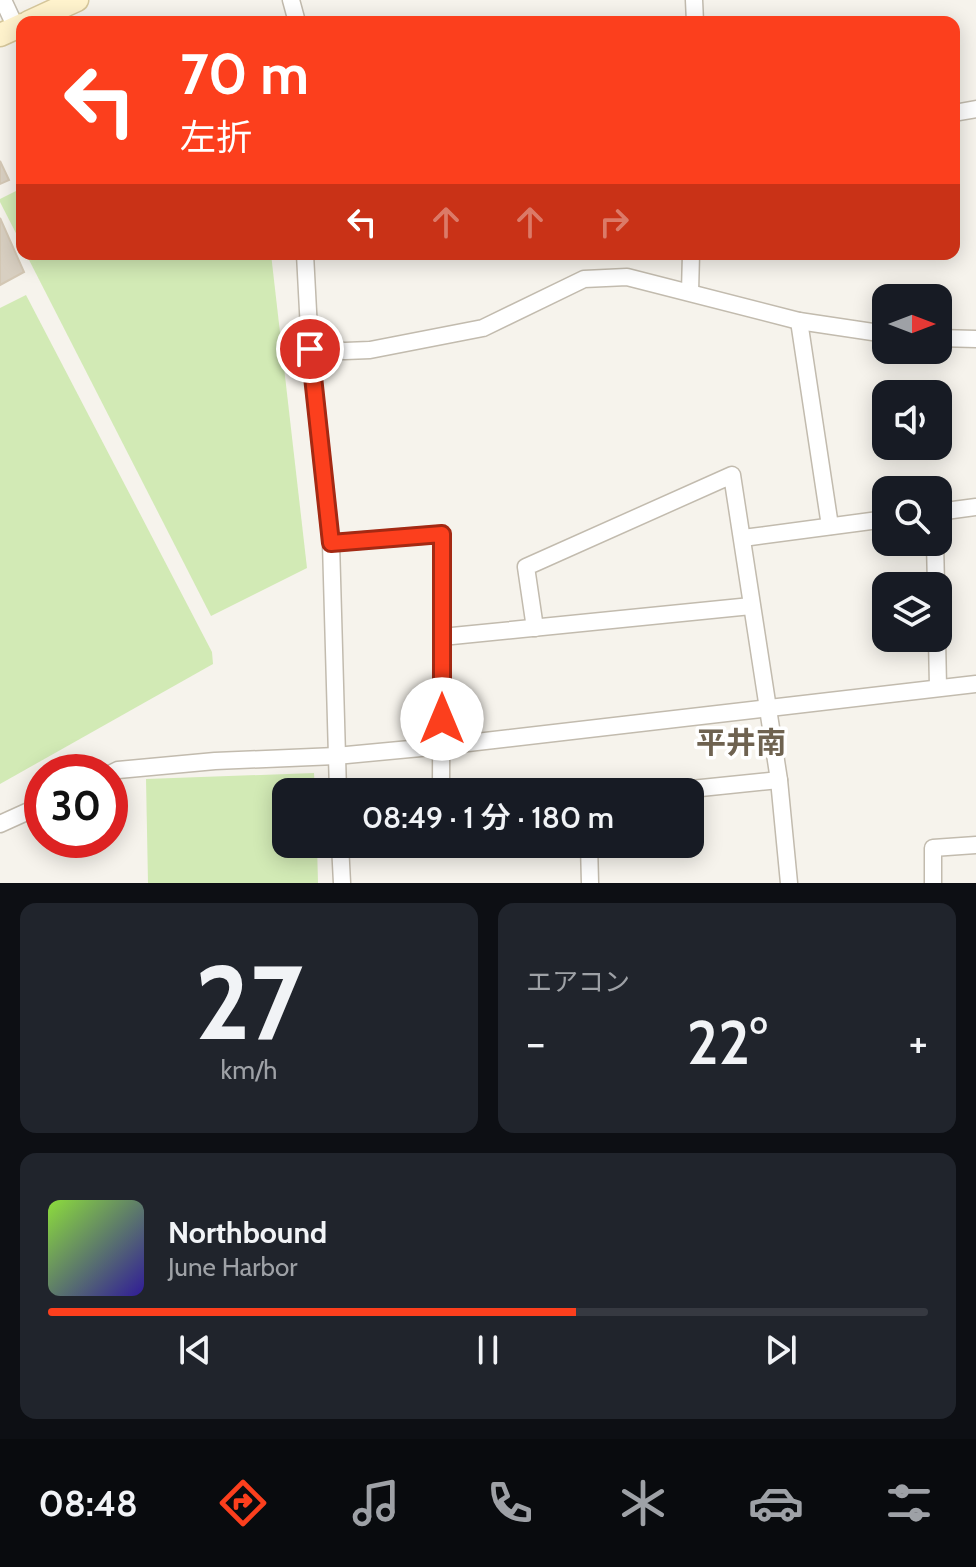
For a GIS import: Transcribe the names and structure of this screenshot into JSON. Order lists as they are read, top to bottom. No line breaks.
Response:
{"districts":["平井南"],"north":"right","page":{"turn":["70 m","左折"],"limit":"30","trip":"08:49 · 1 分 · 180 m","tile":[["27","km/h"],"エアコン"],"heat":["−","22°","+"],"song":["Northbound","June Harbor"],"tabs":"08:48"}}
